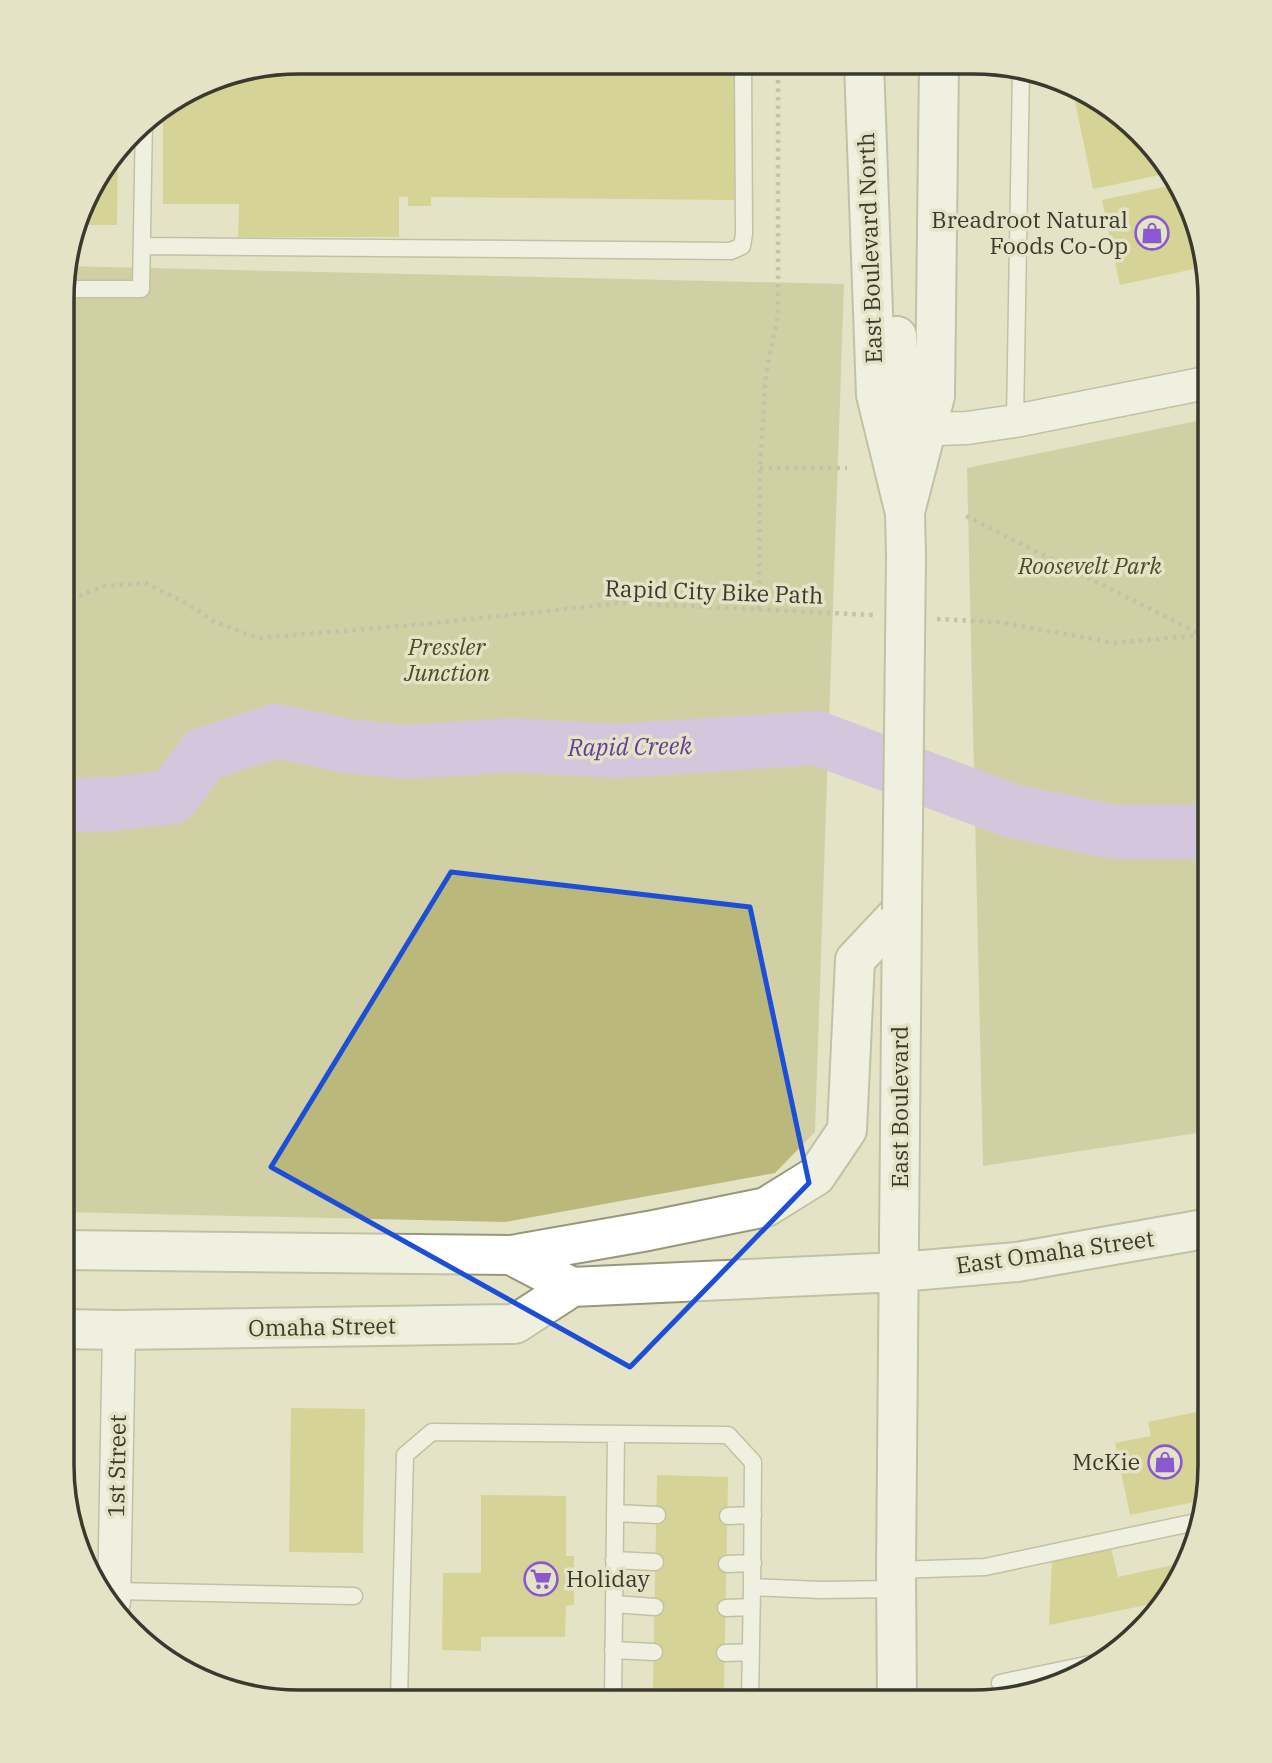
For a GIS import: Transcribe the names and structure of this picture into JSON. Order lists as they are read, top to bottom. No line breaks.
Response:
{"streets":{"main road":["East Boulevard North","East Boulevard","East Omaha Street","Omaha Street"],"street":["1st Street"],"path":["Rapid City Bike Path"]},"crossings":[["East Boulevard North","East Boulevard"],["East Boulevard","East Omaha Street"],["Omaha Street","1st Street"]],"water":["Rapid Creek"],"parks":["Roosevelt Park","Pressler Junction"],"places":{"shop":["Breadroot Natural Foods Co-Op","McKie"],"supermarket":["Holiday"]}}
